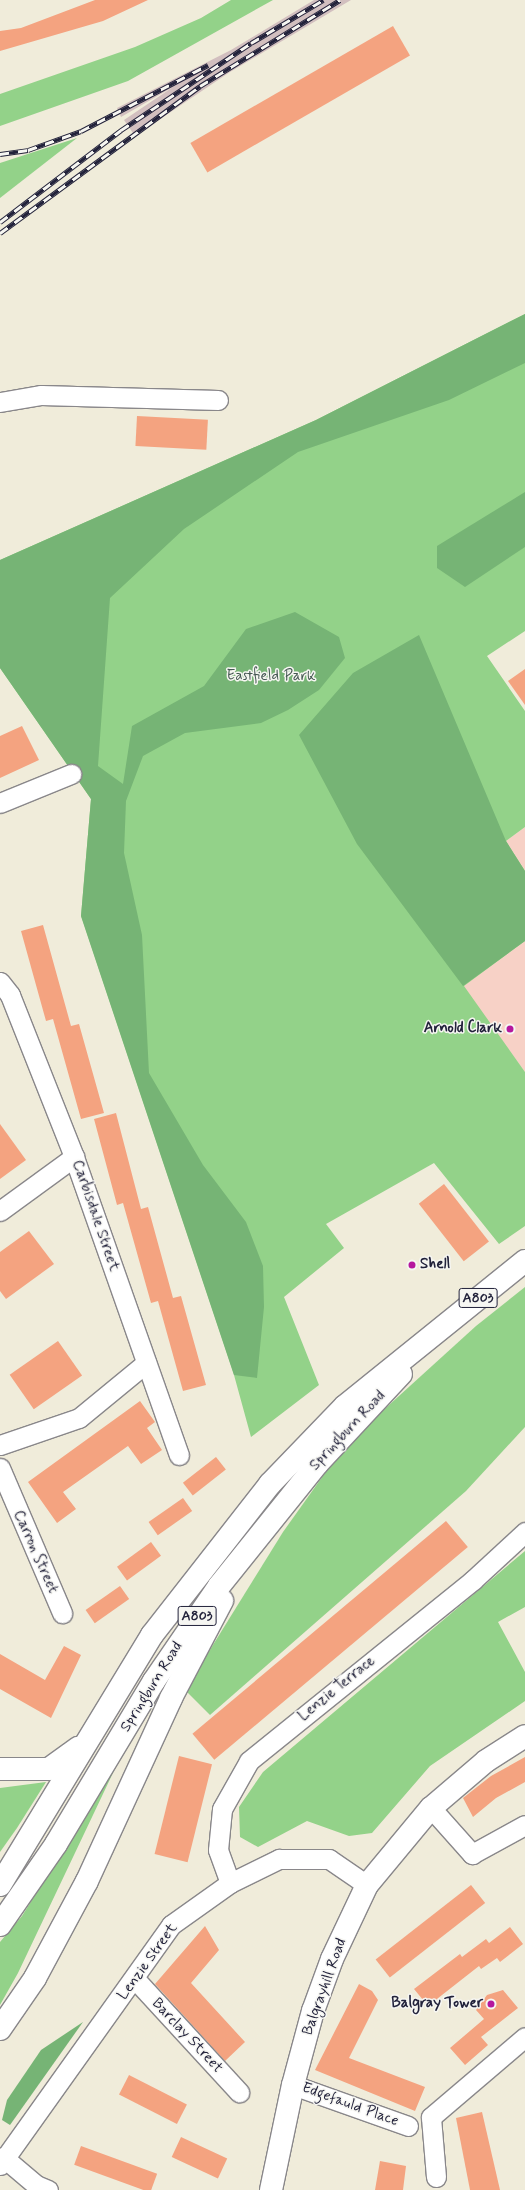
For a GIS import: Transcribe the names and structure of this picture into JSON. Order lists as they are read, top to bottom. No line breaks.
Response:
{"streets":{"main road":["A803","Springburn Road","Balgrayhill Road"],"street":["Carbisdale Street","Carron Street","Lenzie Terrace","Lenzie Street","Barclay Street","Edgefauld Place"]},"crossings":[["A803","Springburn Road"],["Lenzie Terrace","Lenzie Street"],["Lenzie Street","Balgrayhill Road"],["Lenzie Street","Barclay Street"],["Balgrayhill Road","Edgefauld Place"]],"parks":["Eastfield Park"],"places":["Arnold Clark","Shell","Balgray Tower"]}
